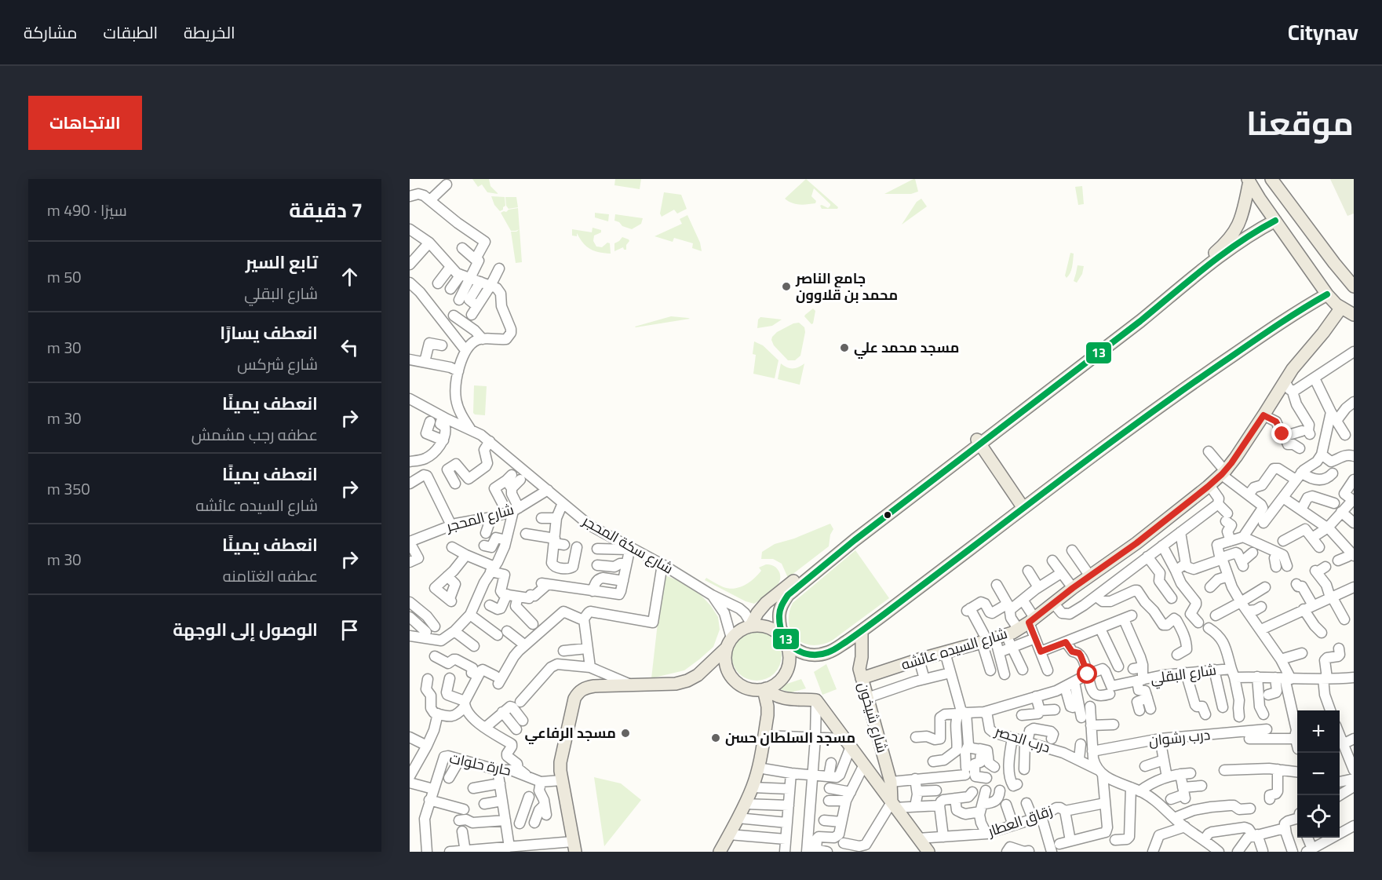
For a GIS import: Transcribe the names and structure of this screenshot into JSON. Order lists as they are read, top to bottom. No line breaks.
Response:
{"streets":{"main road":["شارع السيده عائشه","شارع شيخون"],"street":["شارع المحجر","شارع سكة المحجر","شارع البقلي","درب رشوان","درب الحصر","حارة حلوات","زقاق العطار"]},"crossings":[["شارع المحجر","شارع سكة المحجر"],["شارع السيده عائشه","شارع شيخون"],["شارع شيخون","زقاق العطار"]],"places":["جامع الناصر محمد بن قلاوون","مسجد محمد علي","مسجد الرفاعي","مسجد السلطان حسن"],"lines":["transit line 13"],"page":{"header":"Citynav","nav":["الخريطة","الطبقات","مشاركة"],"title":"موقعنا","buttons":"الاتجاهات","heading":["7 دقيقة","سيرًا · 490 m"],"list":[["تابع السير","شارع البقلي","50 m"],["انعطف يسارًا","شارع شركس","30 m"],["انعطف يمينًا","عطفه رجب مشمش","30 m"],["انعطف يمينًا","شارع السيده عائشه","350 m"],["انعطف يمينًا","عطفه الغتامنه","30 m"],"الوصول إلى الوجهة"],"map_buttons":["+","−"]}}
